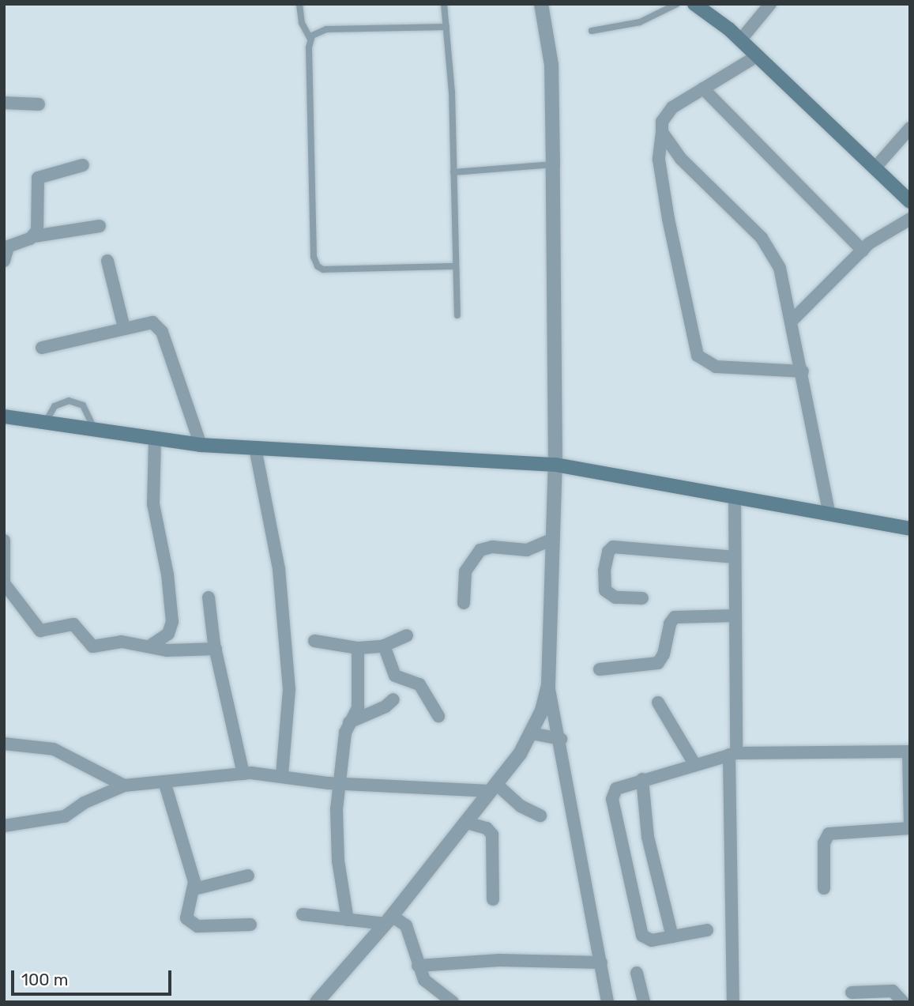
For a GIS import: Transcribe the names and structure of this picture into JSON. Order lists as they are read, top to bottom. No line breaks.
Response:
{"scale_bar":"100 m"}
